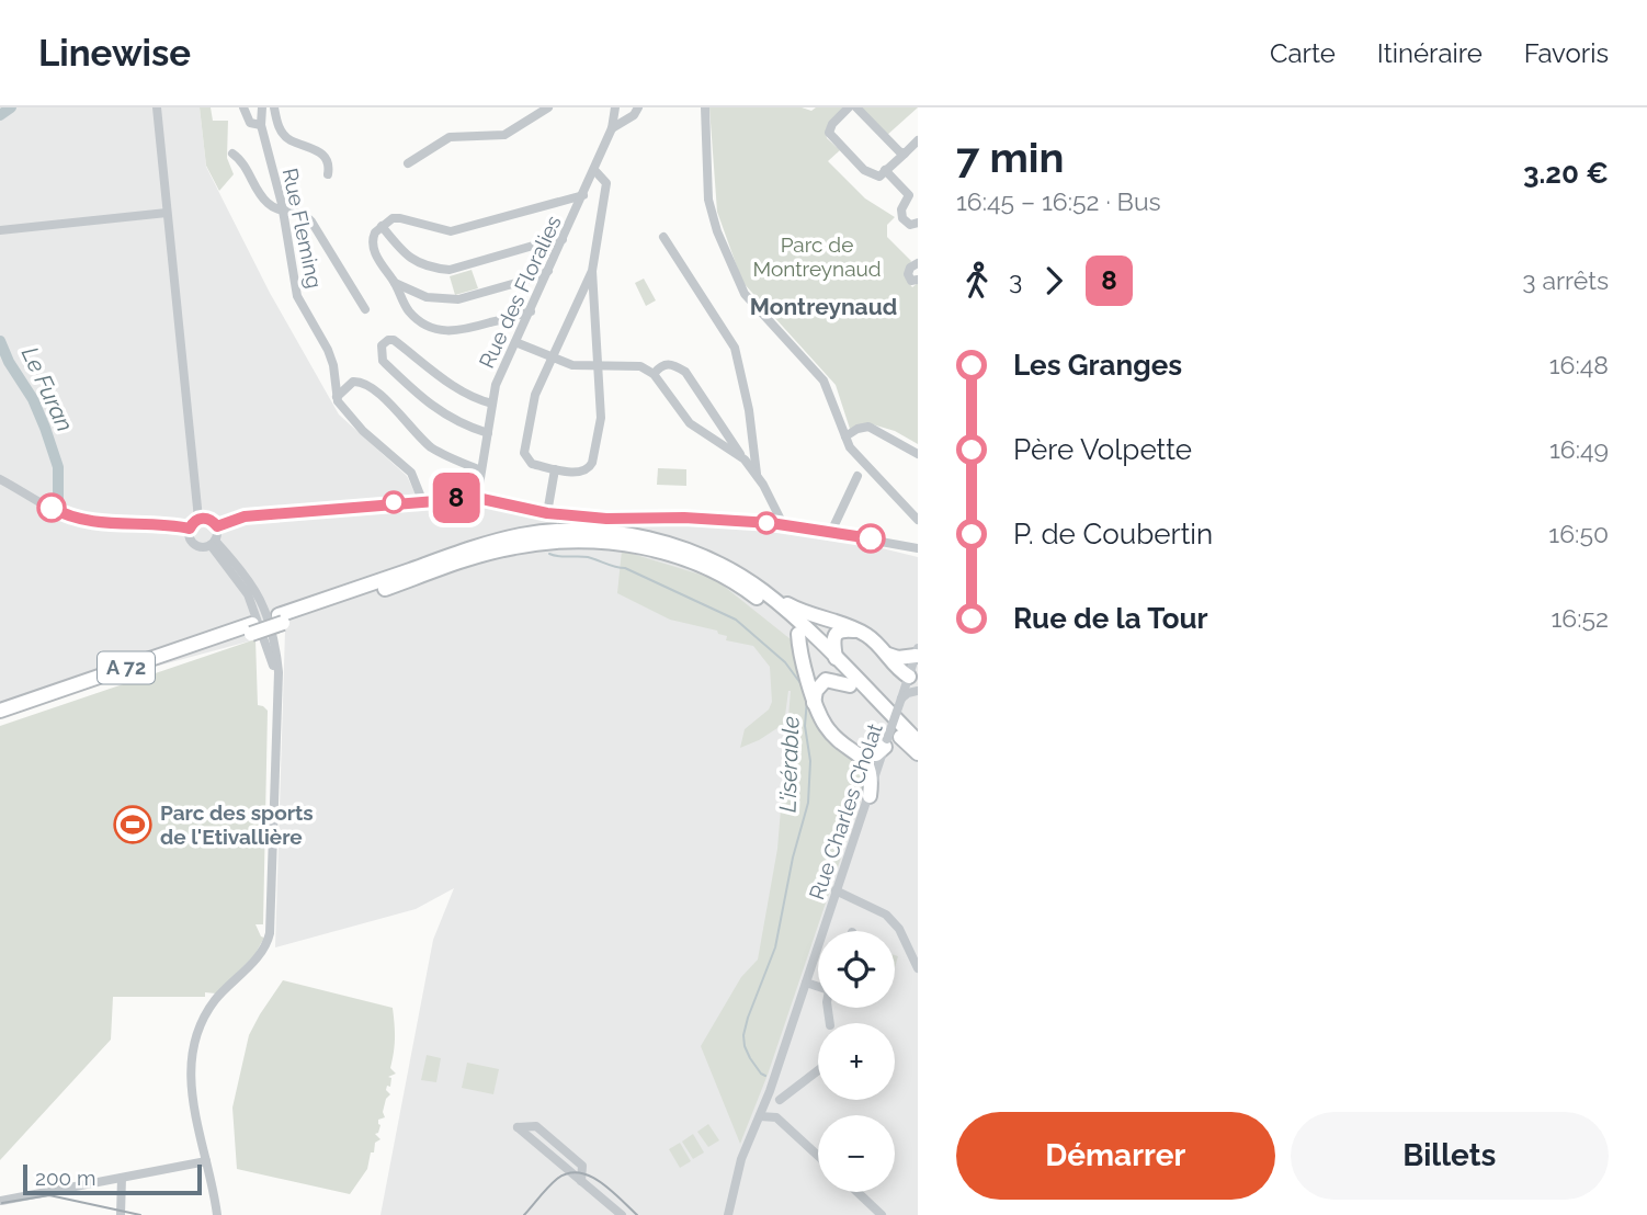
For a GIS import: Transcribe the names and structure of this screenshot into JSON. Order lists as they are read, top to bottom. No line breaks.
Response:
{"streets":{"highway":["A 72"],"street":["Rue Fleming","Rue des Floralies","Rue Charles Cholat"]},"districts":["Montreynaud"],"water":["Le Furan","L'isérable"],"parks":["Parc de Montreynaud"],"places":{"sports":["Parc des sports de l'Etivallière"]},"lines":["bus line 8"],"scale_bar":"200 m","page":{"header":"Linewise","nav":["Carte","Itinéraire","Favoris"],"on_map":"8","heading":["7 min","16:45 – 16:52 · Bus","3.20 €"],"legs":["3","8","3 arrêts"],"list":[{"name":"Les Granges","value":"16:48"},{"name":"Père Volpette","value":"16:49"},{"name":"P. de Coubertin","value":"16:50"},{"name":"Rue de la Tour","value":"16:52"}],"map_buttons":["+","−"],"buttons":["Démarrer","Billets"],"scale":"200 m"}}
